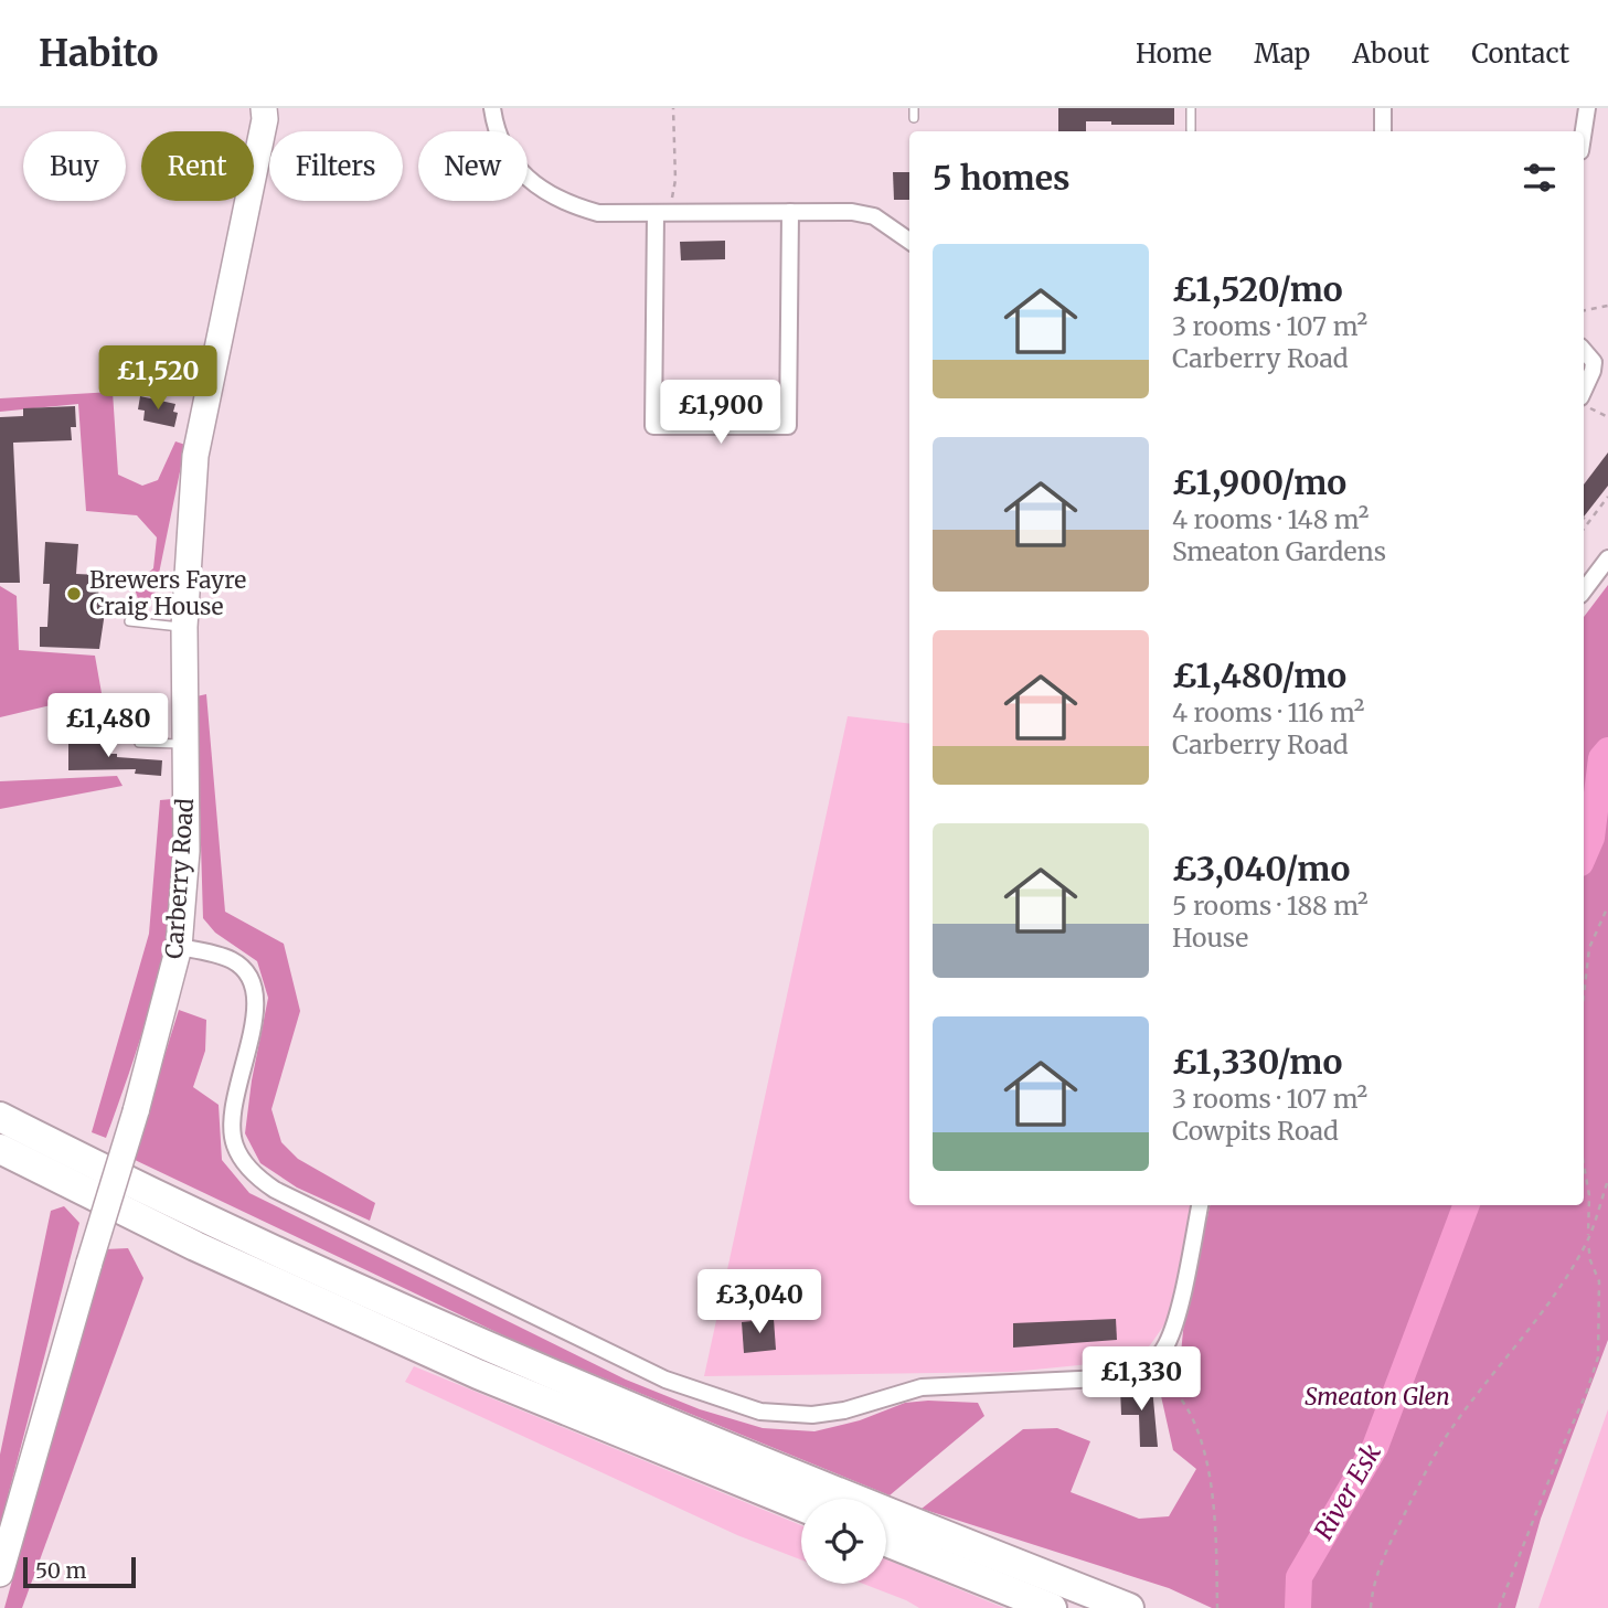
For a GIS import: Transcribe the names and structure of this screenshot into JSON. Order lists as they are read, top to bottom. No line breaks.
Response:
{"streets":{"main road":["Carberry Road"]},"water":["River Esk"],"parks":["Smeaton Glen"],"places":["Brewers Fayre Craig House"],"scale_bar":"50 m","page":{"header":"Habito","nav":["Home","Map","About","Contact"],"chip":["Buy","Rent","Filters","New"],"heading":"5 homes","list":[{"name":"£1,520/mo","note":"3 rooms · 107 m² · Carberry Road"},{"name":"£1,900/mo","note":"4 rooms · 148 m² · Smeaton Gardens"},{"name":"£1,480/mo","note":"4 rooms · 116 m² · Carberry Road"},{"name":"£3,040/mo","note":"5 rooms · 188 m² · House"},{"name":"£1,330/mo","note":"3 rooms · 107 m² · Cowpits Road"}],"price":["£1,520","£1,900","£1,480","£3,040","£1,330"],"scale":"50 m"}}
